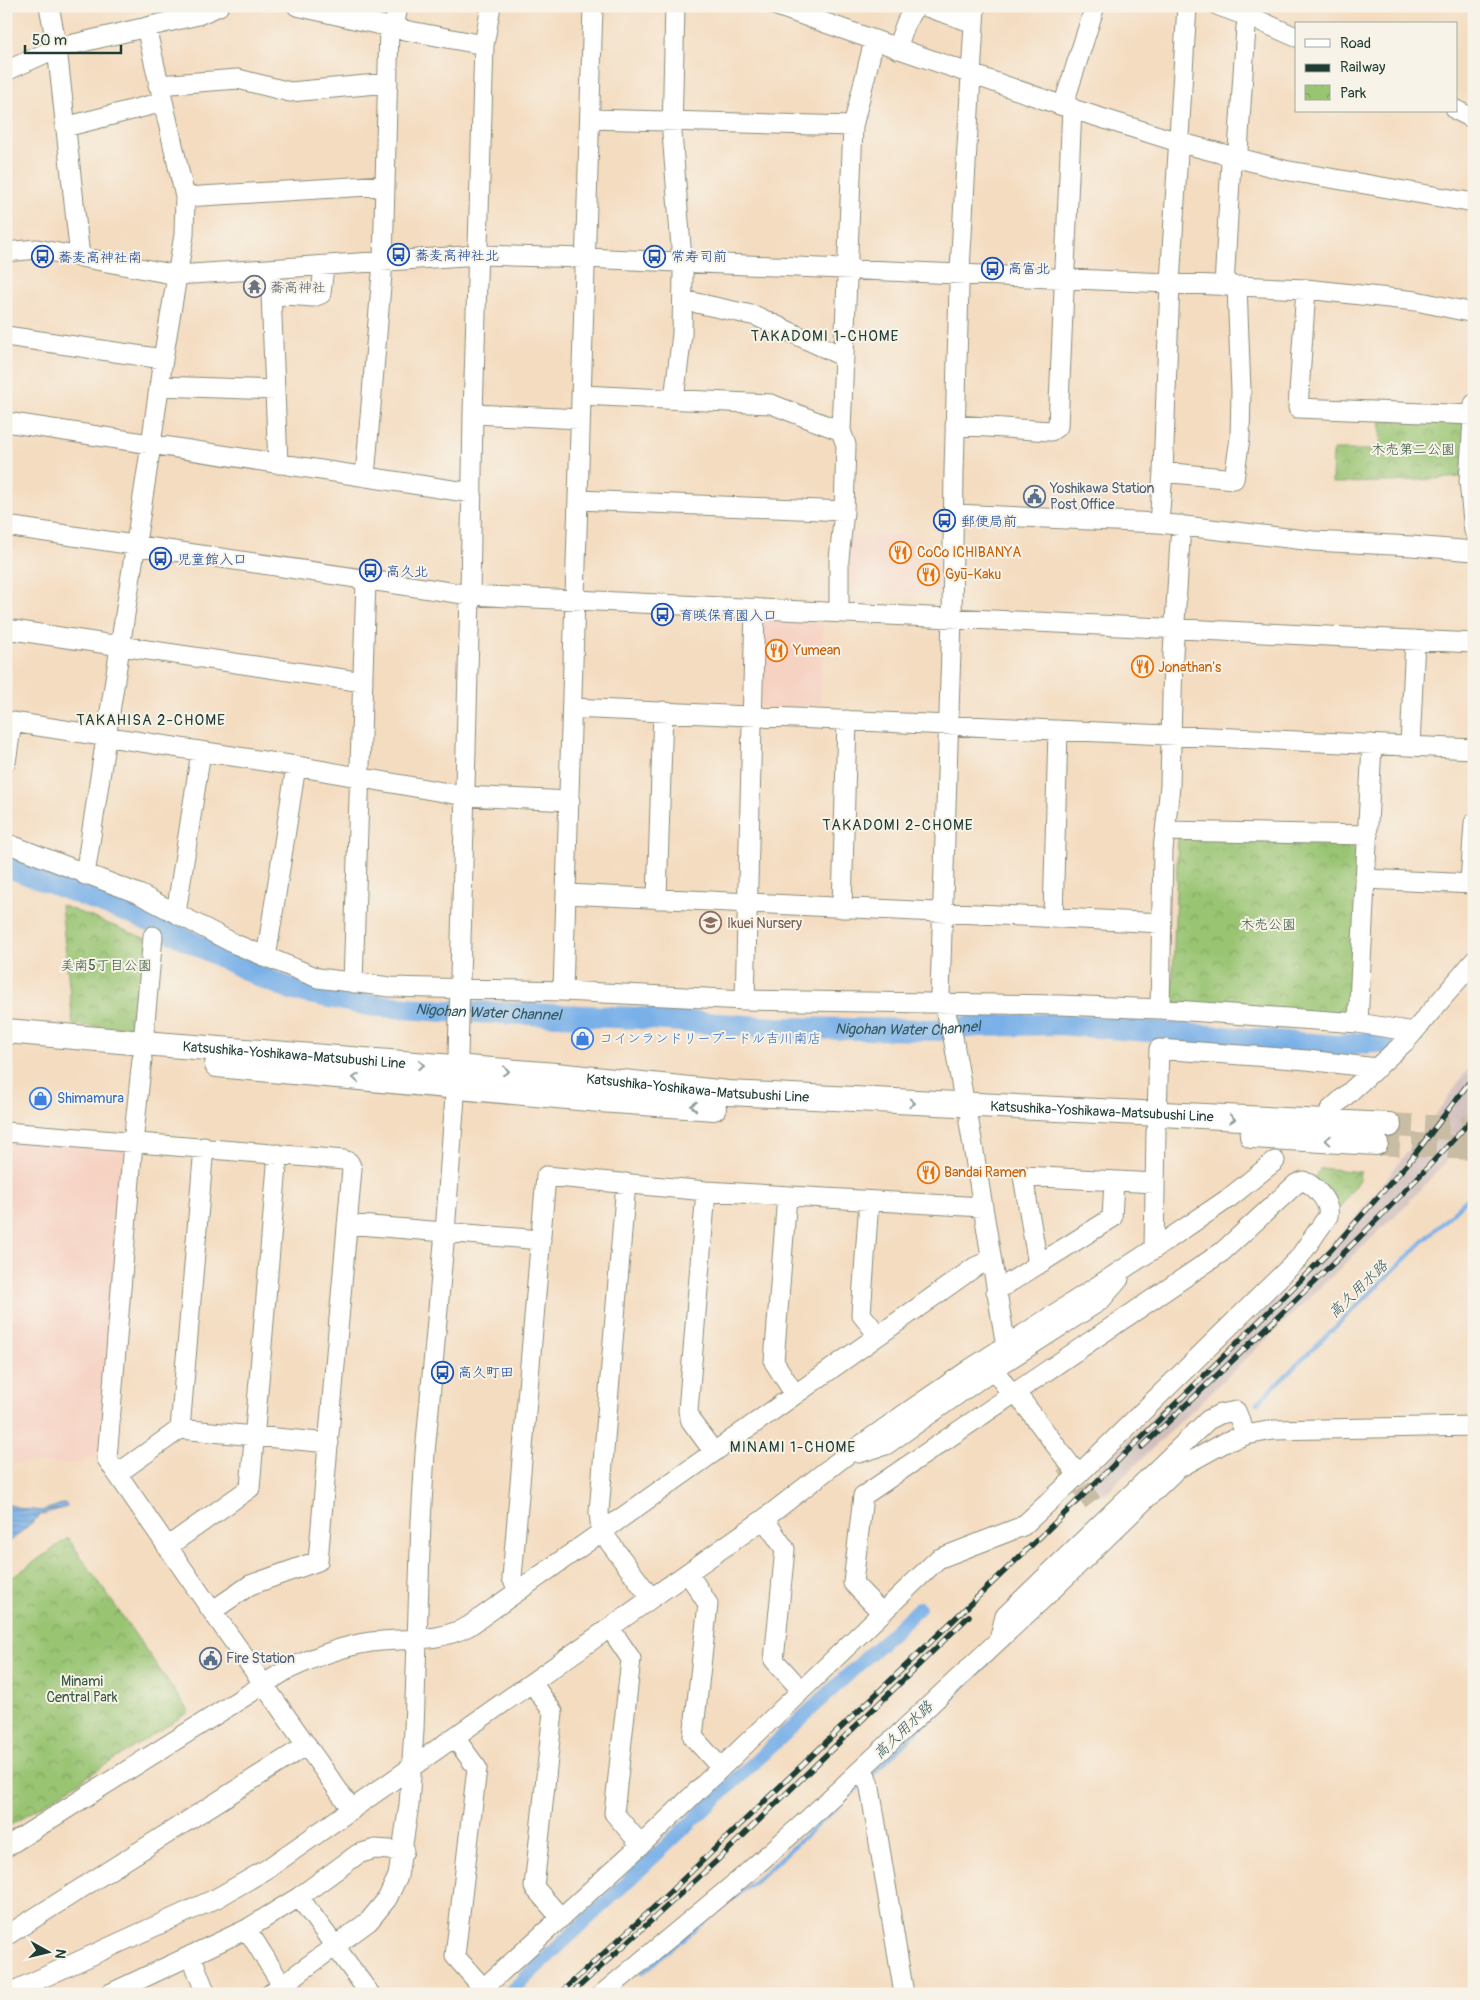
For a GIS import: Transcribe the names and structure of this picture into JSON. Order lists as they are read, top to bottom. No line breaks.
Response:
{"streets":{"main road":["Katsushika-Yoshikawa-Matsubushi Line"]},"districts":["TAKADOMI 1-CHOME","TAKAHISA 2-CHOME","TAKADOMI 2-CHOME","MINAMI 1-CHOME"],"water":["Nigohan Water Channel","高久用水路"],"parks":["木売第二公園","木売公園","美南5丁目公園","Minami Central Park"],"places":{"bus stop":["蕎麦高神社北","常寿司前","蕎麦高神社南","高富北","郵便局前","児童館入口","高久北","育暎保育園入口","高久町田"],"temple":["蕎高神社"],"public building":["Yoshikawa Station Post Office","Fire Station"],"restaurant":["CoCo ICHIBANYA","Gyū-Kaku","Yumean","Jonathan's","Bandai Ramen"],"school or university":["Ikuei Nursery"],"shop":["コインランドリープードル吉川南店","Shimamura"]},"legend":["Road","Railway","Park"],"scale_bar":"50 m","north":"right"}
